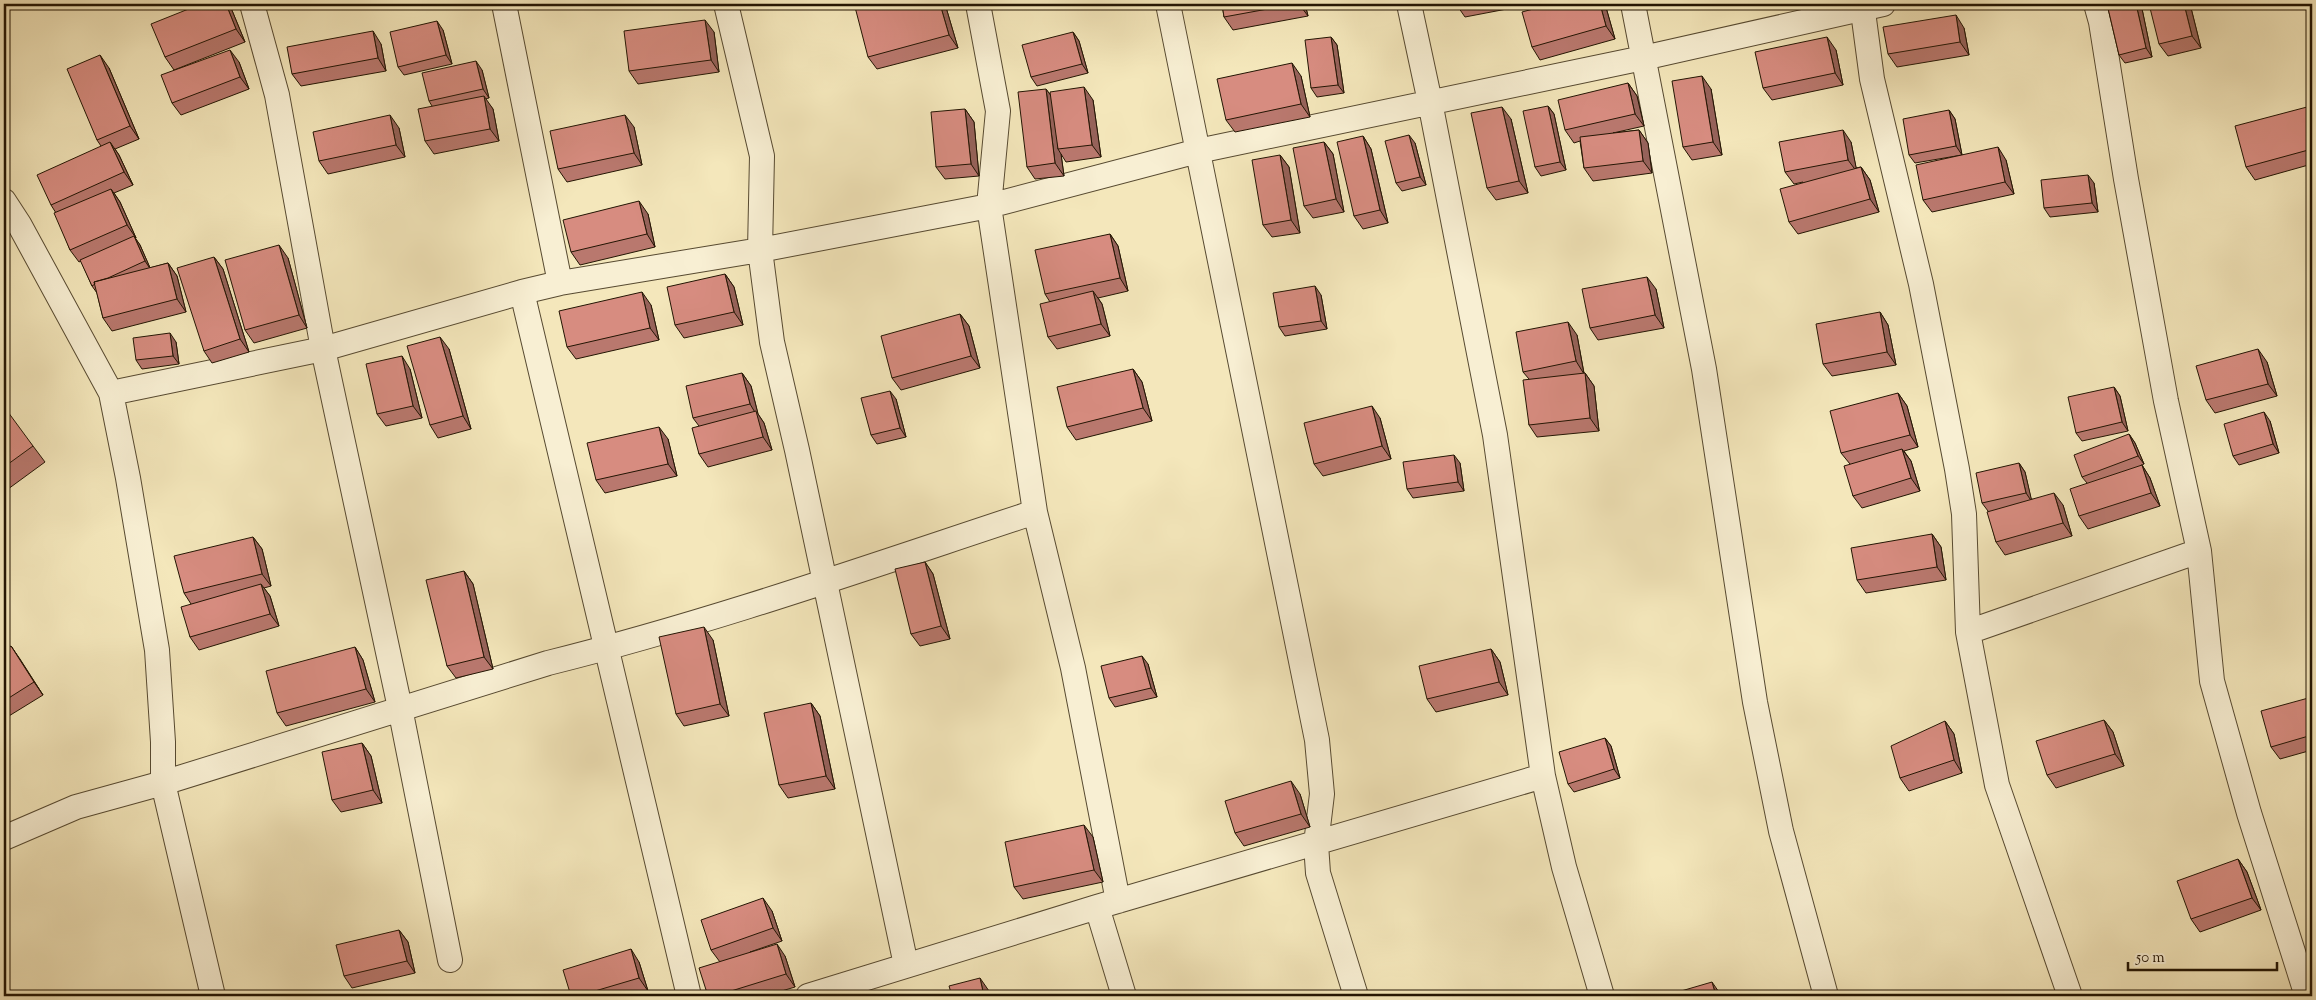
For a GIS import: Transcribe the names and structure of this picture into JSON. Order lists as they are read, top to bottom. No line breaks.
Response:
{"scale_bar":"50 m"}
